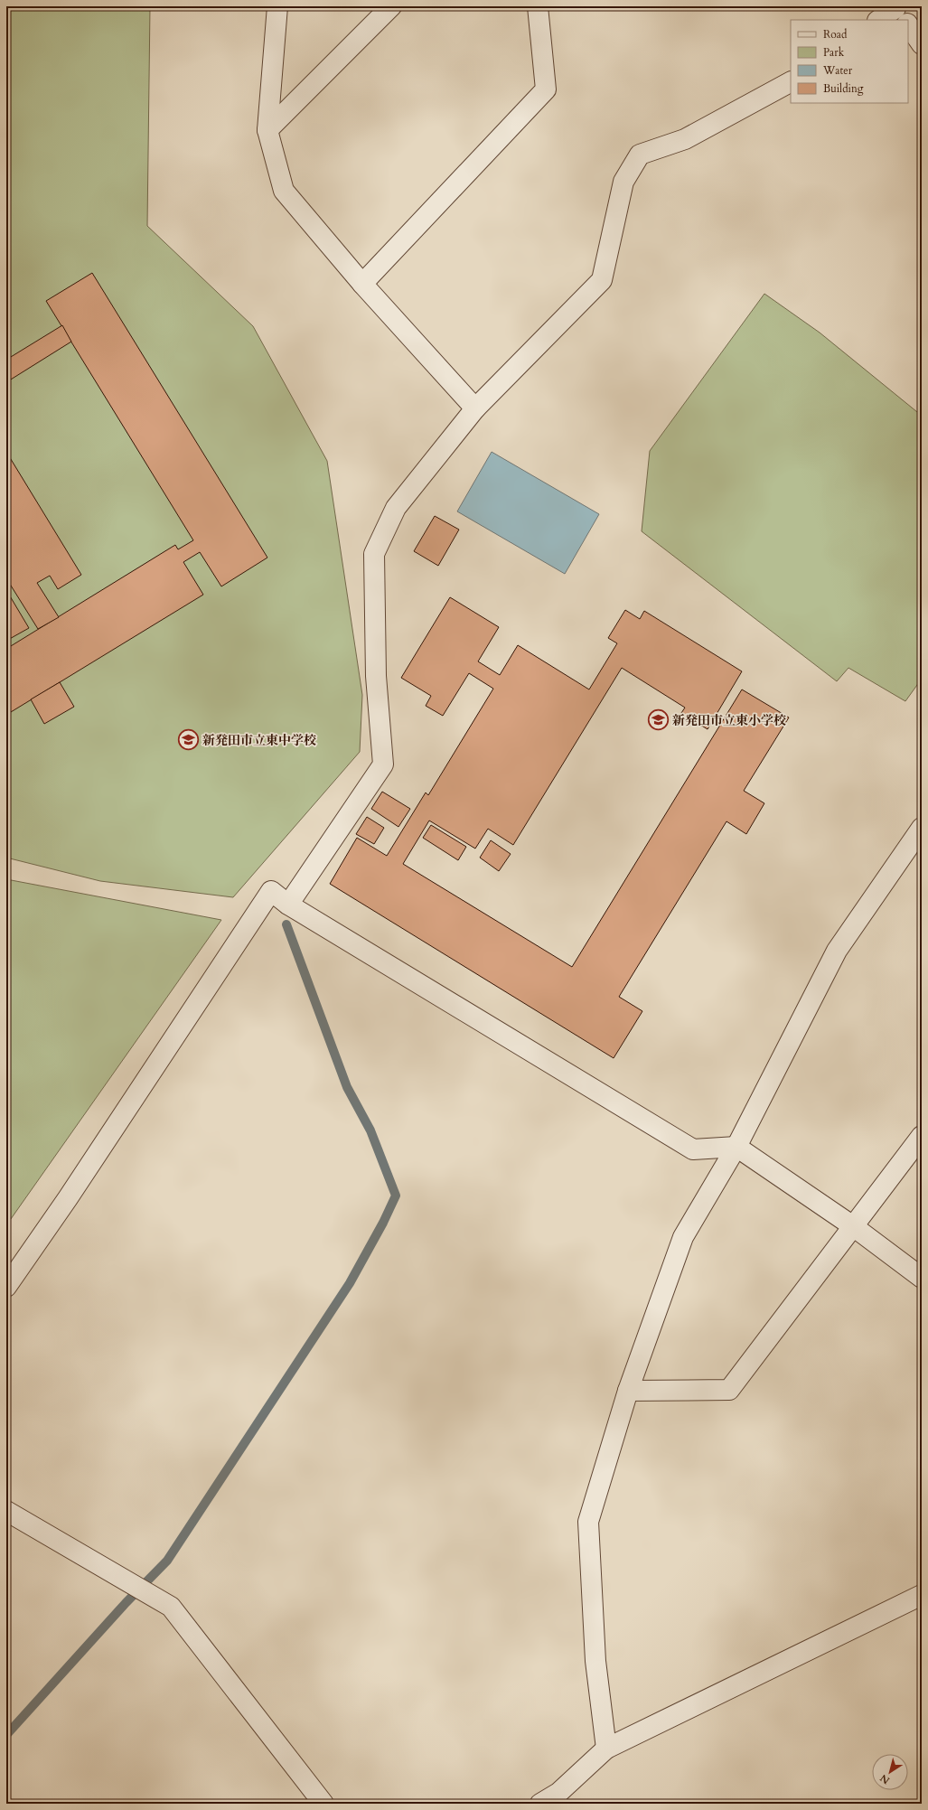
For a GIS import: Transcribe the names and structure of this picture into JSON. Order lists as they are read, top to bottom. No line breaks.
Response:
{"places":{"school or university":["新発田市立東小学校","新発田市立東中学校"]},"legend":["Road","Park","Water","Building"],"north":"bottom left"}
